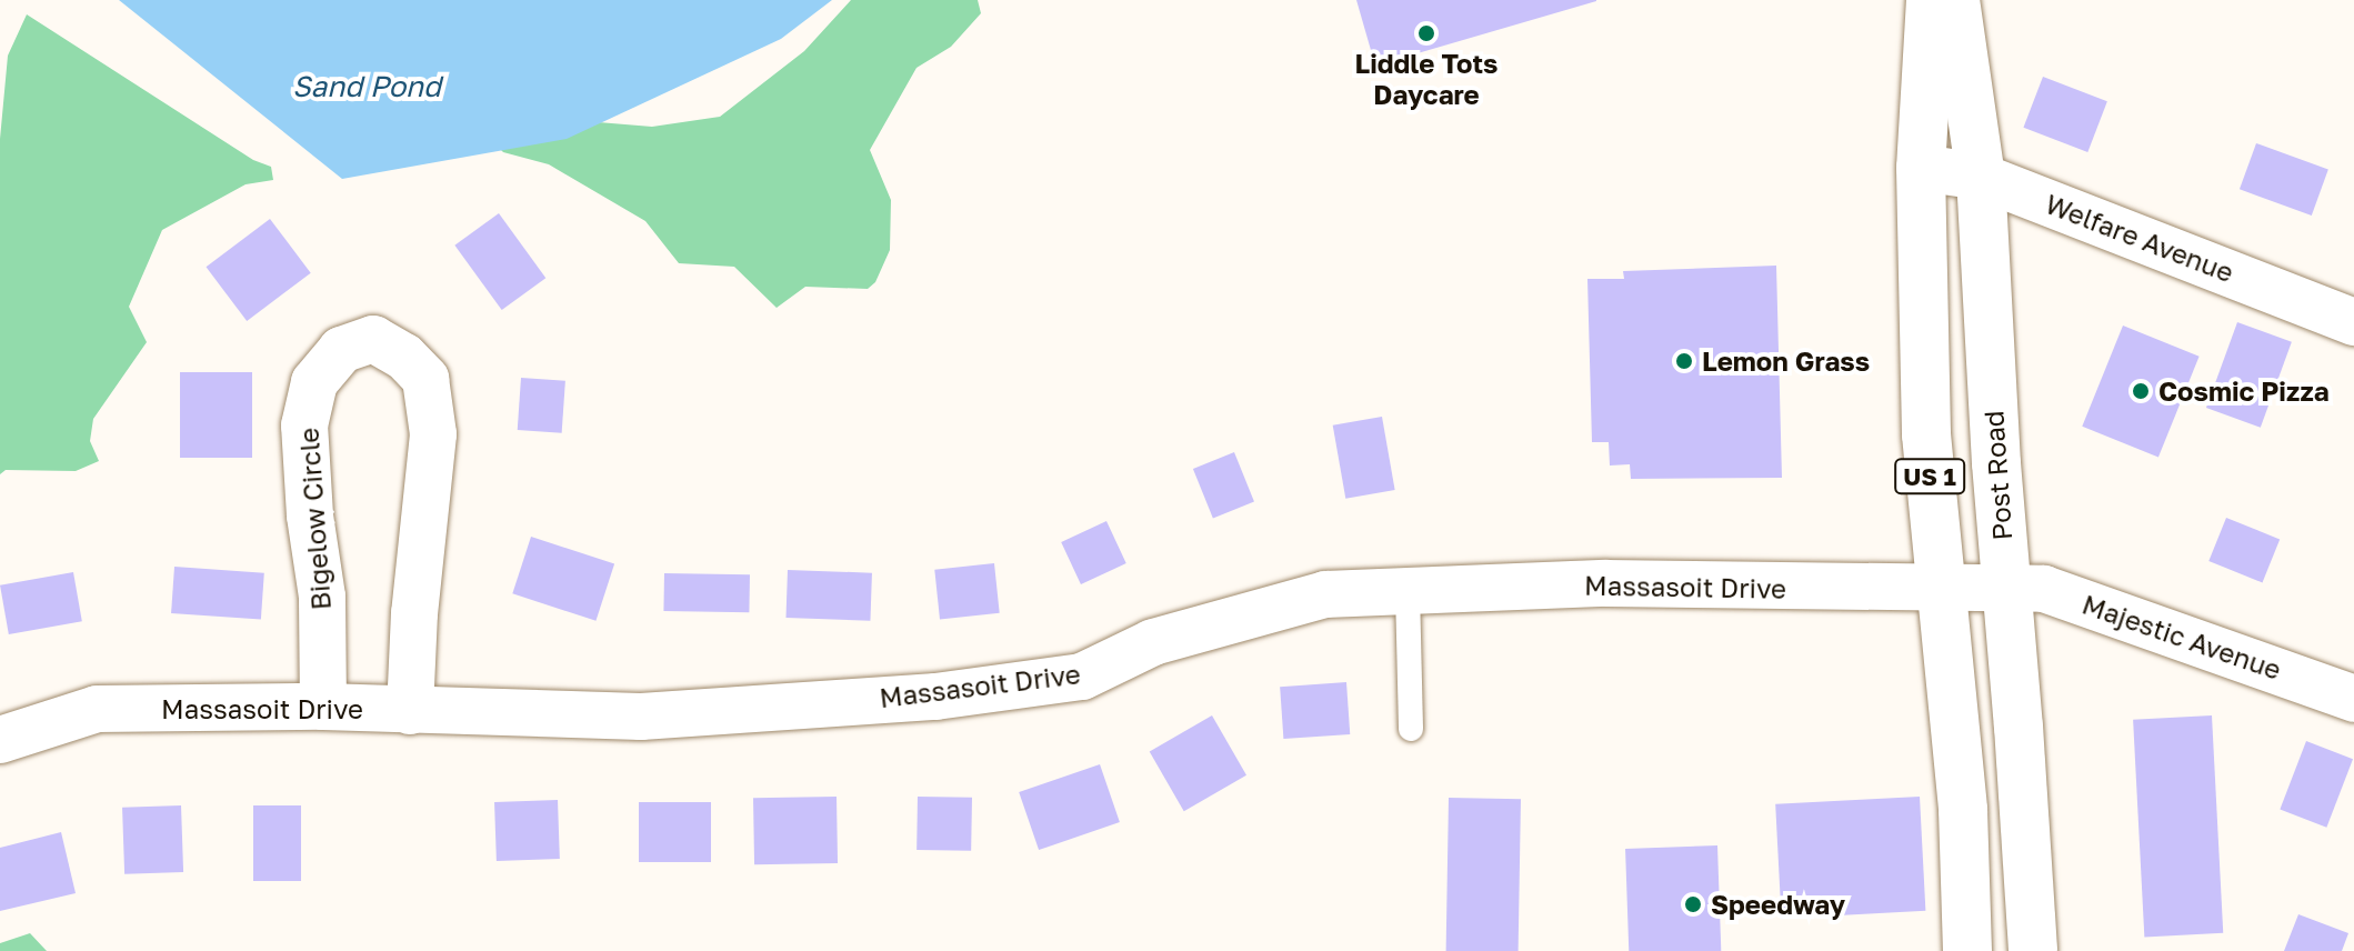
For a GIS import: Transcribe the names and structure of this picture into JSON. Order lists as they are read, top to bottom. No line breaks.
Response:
{"streets":{"main road":["Post Road","US 1"],"street":["Welfare Avenue","Bigelow Circle","Massasoit Drive","Majestic Avenue"]},"crossings":[["Welfare Avenue","Post Road"],["Welfare Avenue","US 1"],["Post Road","Massasoit Drive"],["Post Road","Majestic Avenue"],["US 1","Massasoit Drive"],["Bigelow Circle","Massasoit Drive"],["Massasoit Drive","Majestic Avenue"]],"water":["Sand Pond"],"places":["Liddle Tots Daycare","Lemon Grass","Cosmic Pizza","Speedway"]}
